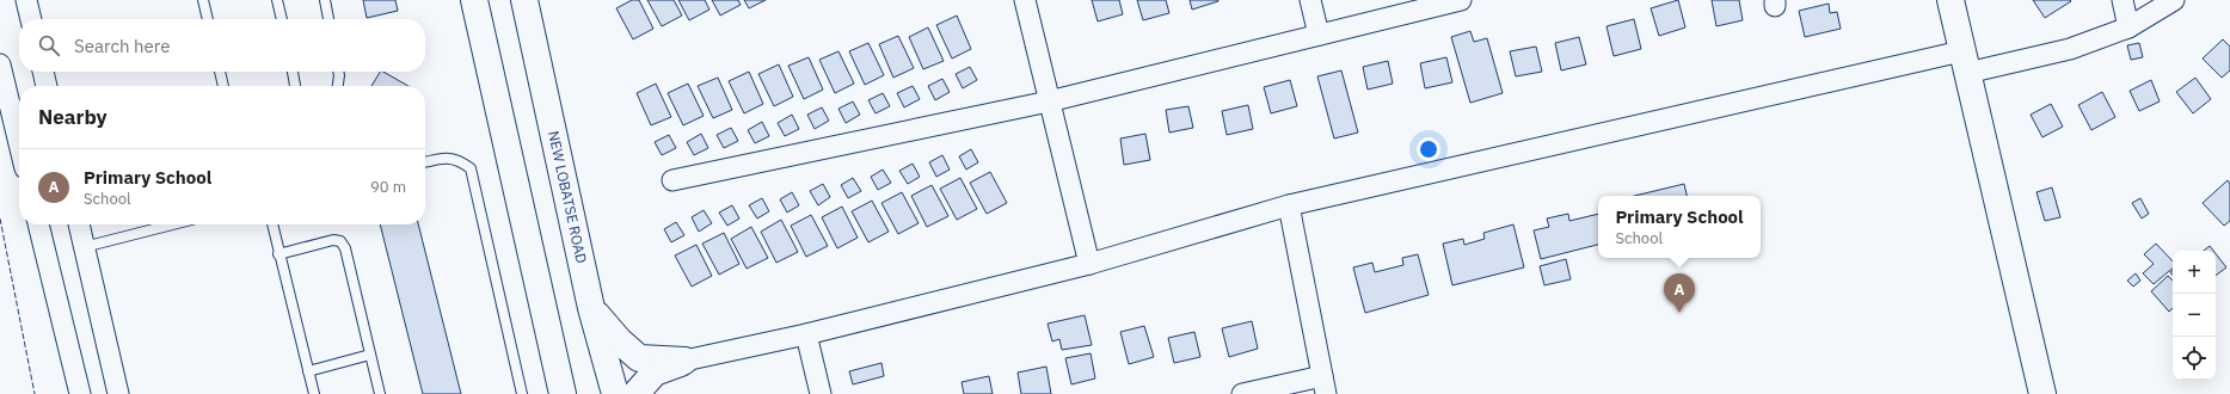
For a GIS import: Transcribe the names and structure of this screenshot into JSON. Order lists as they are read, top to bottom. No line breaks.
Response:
{"streets":{"main road":["NEW LOBATSE ROAD"]},"page":{"search":"Search here","heading":"Nearby","list":[{"mark":"A","name":"Primary School","note":"School","value":"90 m"}],"popup":["Primary School","School"],"map_buttons":["+","−"],"pins":"A"}}
